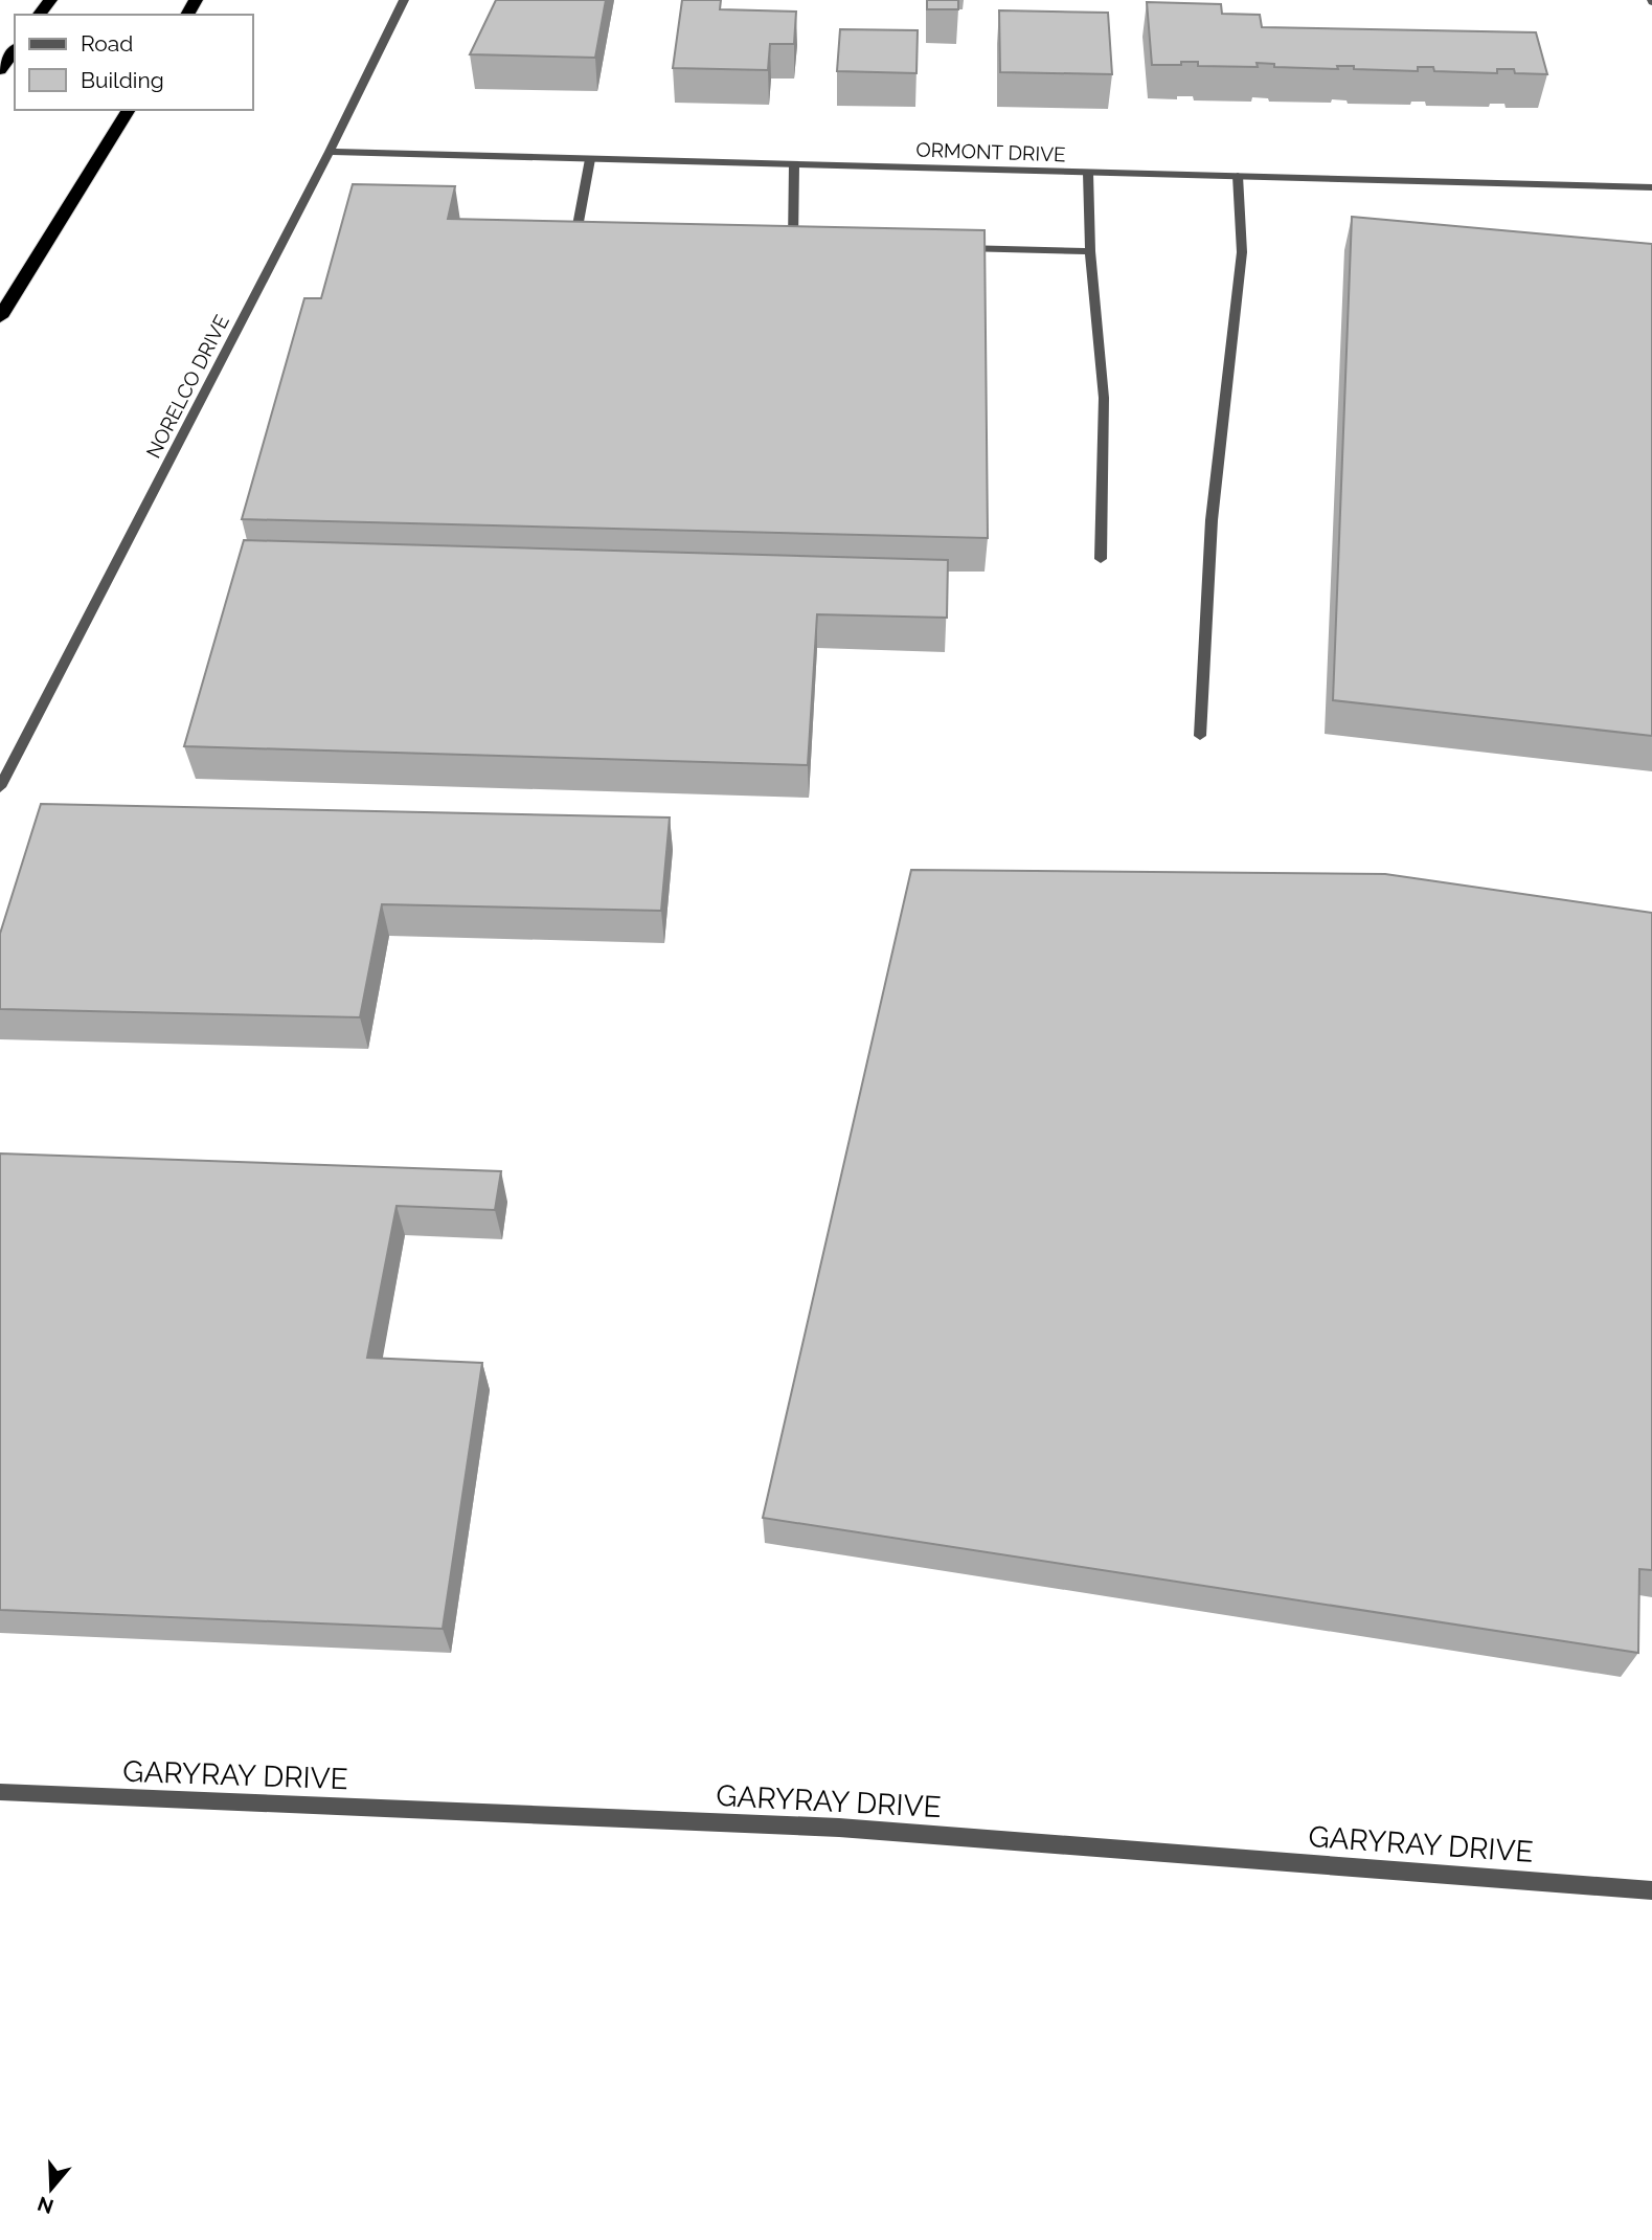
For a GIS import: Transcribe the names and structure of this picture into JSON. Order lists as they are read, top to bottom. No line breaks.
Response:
{"streets":{"street":["ORMONT DRIVE","NORELCO DRIVE","GARYRAY DRIVE"]},"crossings":[["ORMONT DRIVE","NORELCO DRIVE"]],"legend":["Road","Building"],"north":"bottom"}
